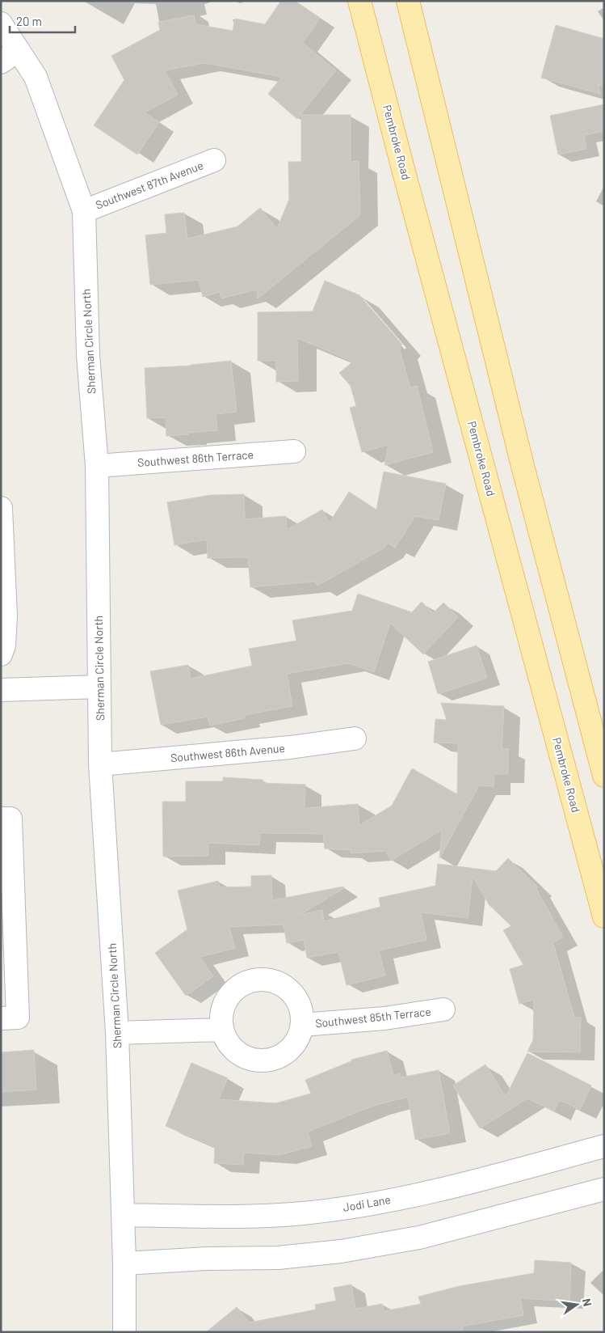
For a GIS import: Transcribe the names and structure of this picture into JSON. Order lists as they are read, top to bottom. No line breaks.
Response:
{"streets":{"main road":["Pembroke Road"],"street":["Southwest 87th Avenue","Sherman Circle North","Southwest 86th Terrace","Southwest 86th Avenue","Southwest 85th Terrace","Jodi Lane"]},"crossings":[["Southwest 87th Avenue","Sherman Circle North"],["Sherman Circle North","Southwest 86th Terrace"],["Sherman Circle North","Southwest 86th Avenue"],["Sherman Circle North","Jodi Lane"]],"scale_bar":"20 m","north":"right"}
